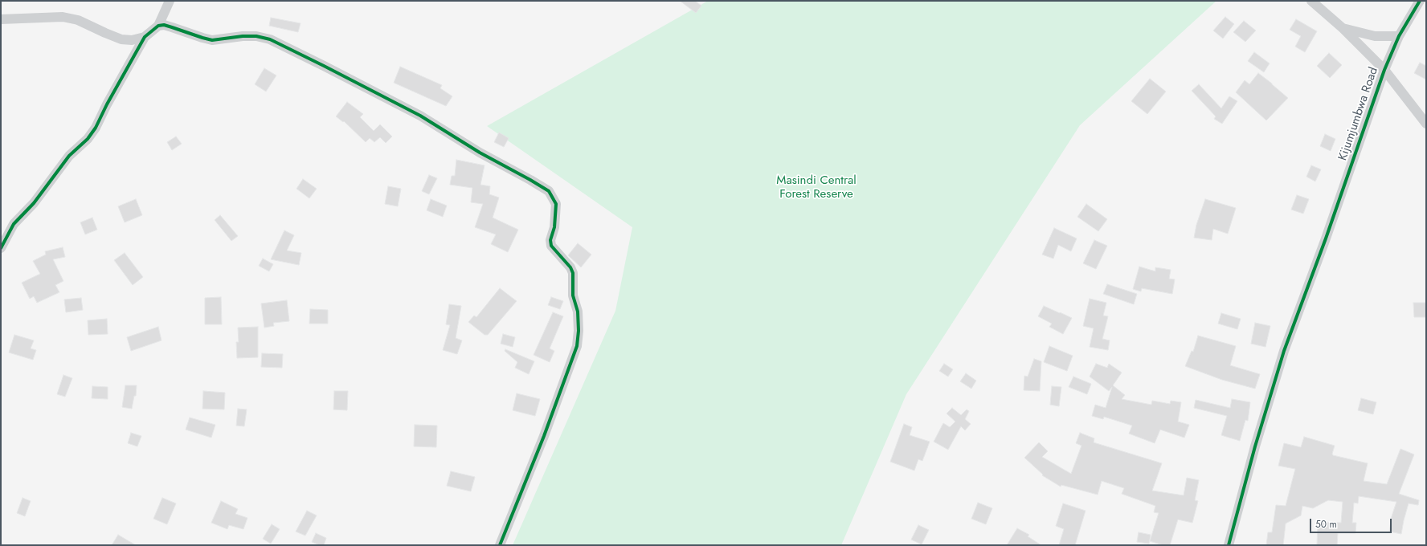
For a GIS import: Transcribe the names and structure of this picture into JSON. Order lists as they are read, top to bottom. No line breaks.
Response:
{"streets":{"street":["Kijumjumbwa Road"]},"parks":["Masindi Central Forest Reserve"],"scale_bar":"50 m"}
